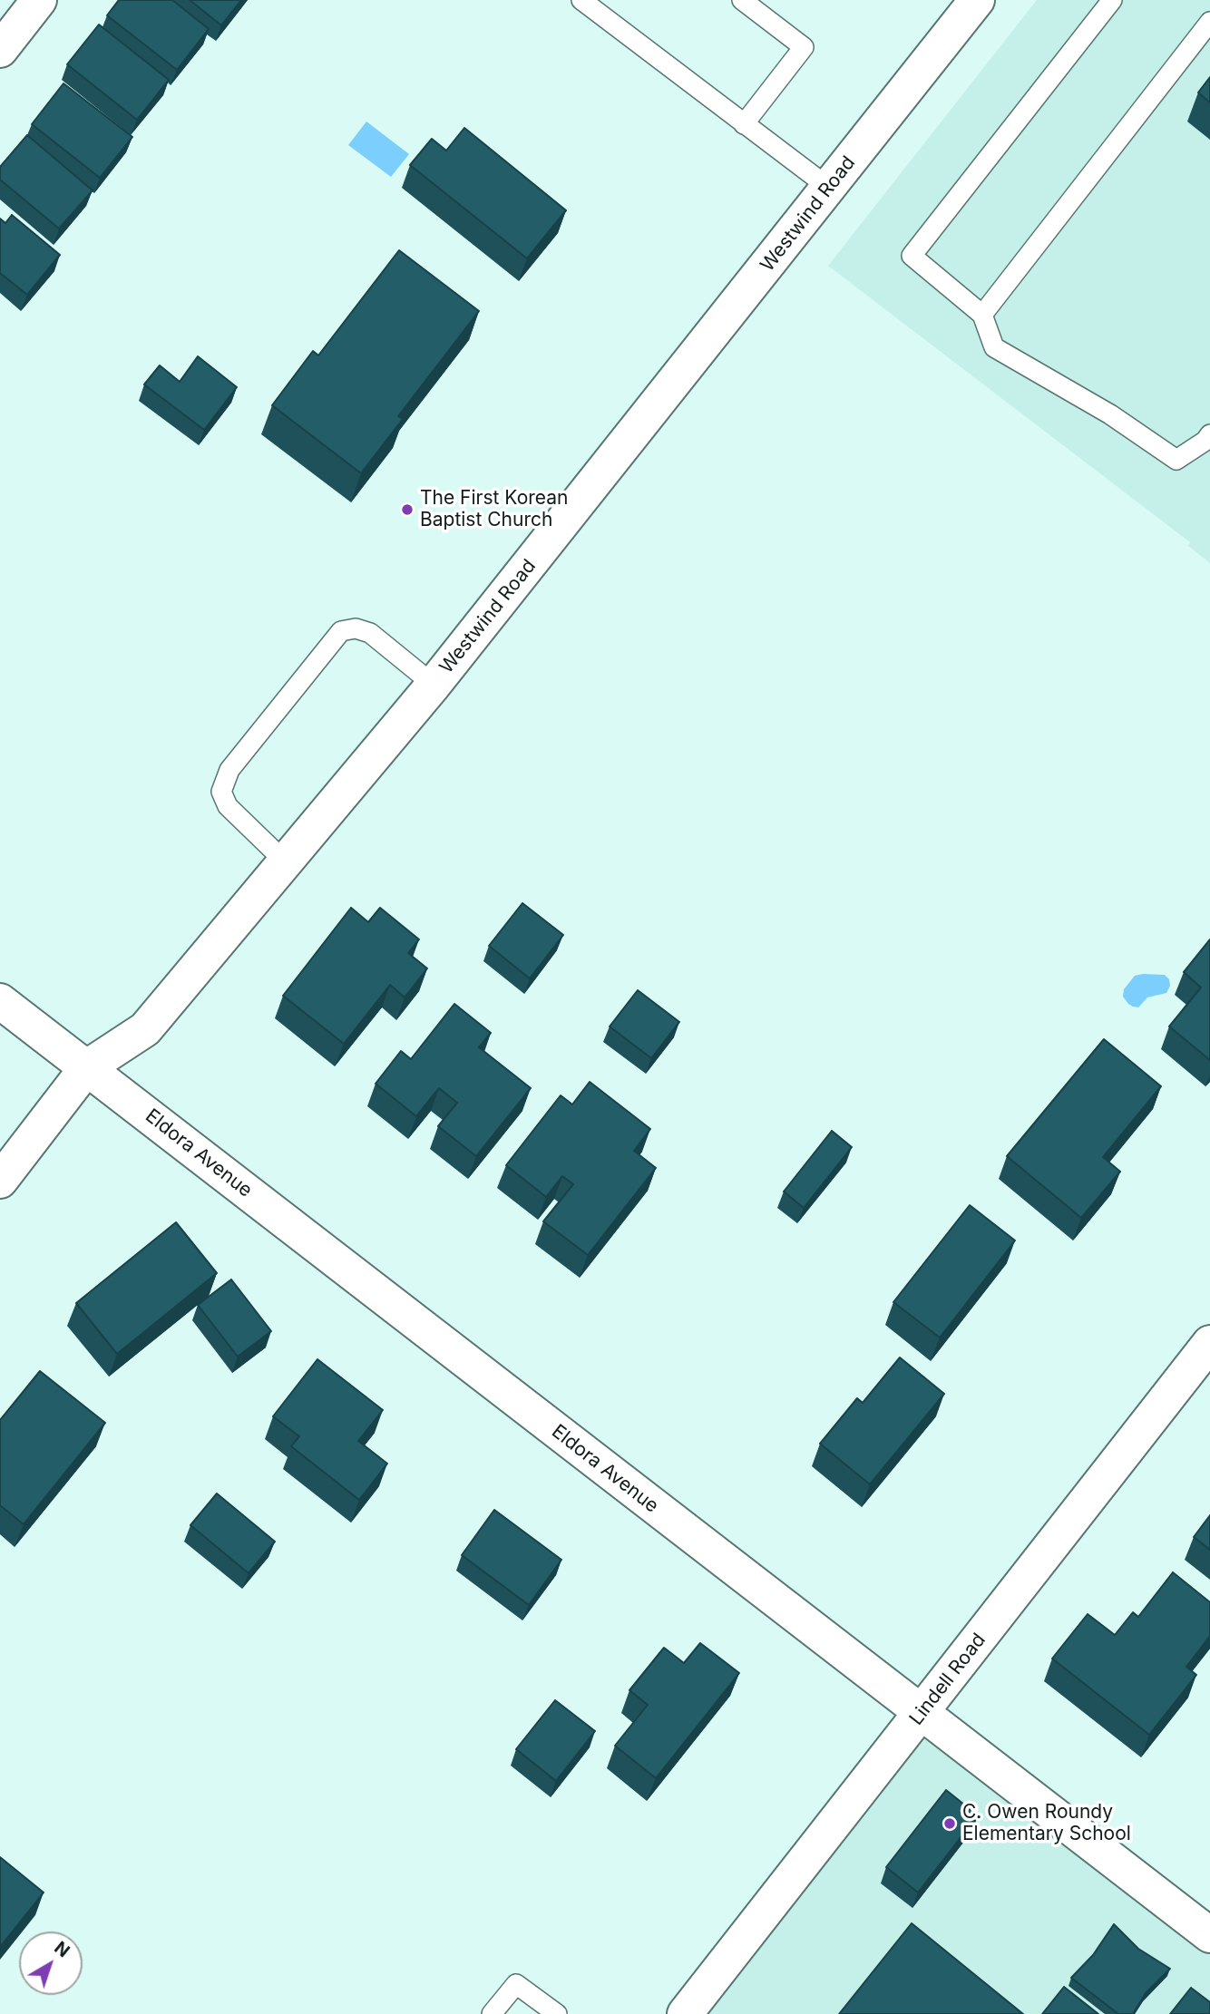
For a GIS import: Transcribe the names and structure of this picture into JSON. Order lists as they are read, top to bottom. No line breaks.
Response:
{"streets":{"street":["Westwind Road","Eldora Avenue","Lindell Road"]},"crossings":[["Westwind Road","Eldora Avenue"],["Eldora Avenue","Lindell Road"]],"places":["The First Korean Baptist Church","C. Owen Roundy Elementary School"],"north":"top right"}
